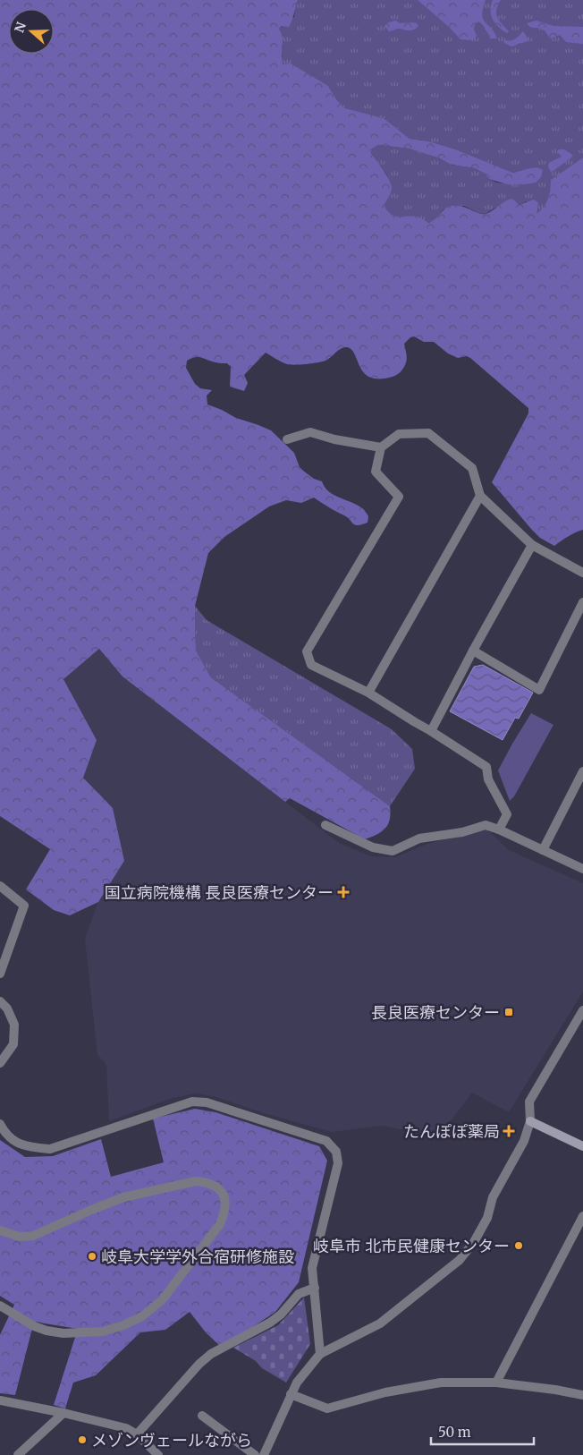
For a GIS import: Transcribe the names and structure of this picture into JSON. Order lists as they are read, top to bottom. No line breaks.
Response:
{"places":{"health":["国立病院機構 長良医療センター","たんぽぽ薬局"],"transit":["長良医療センター"],"other":["岐阜市 北市民健康センター","岐阜大学学外合宿研修施設","メゾンヴェールながら"]},"scale_bar":"50 m","north":"left"}
